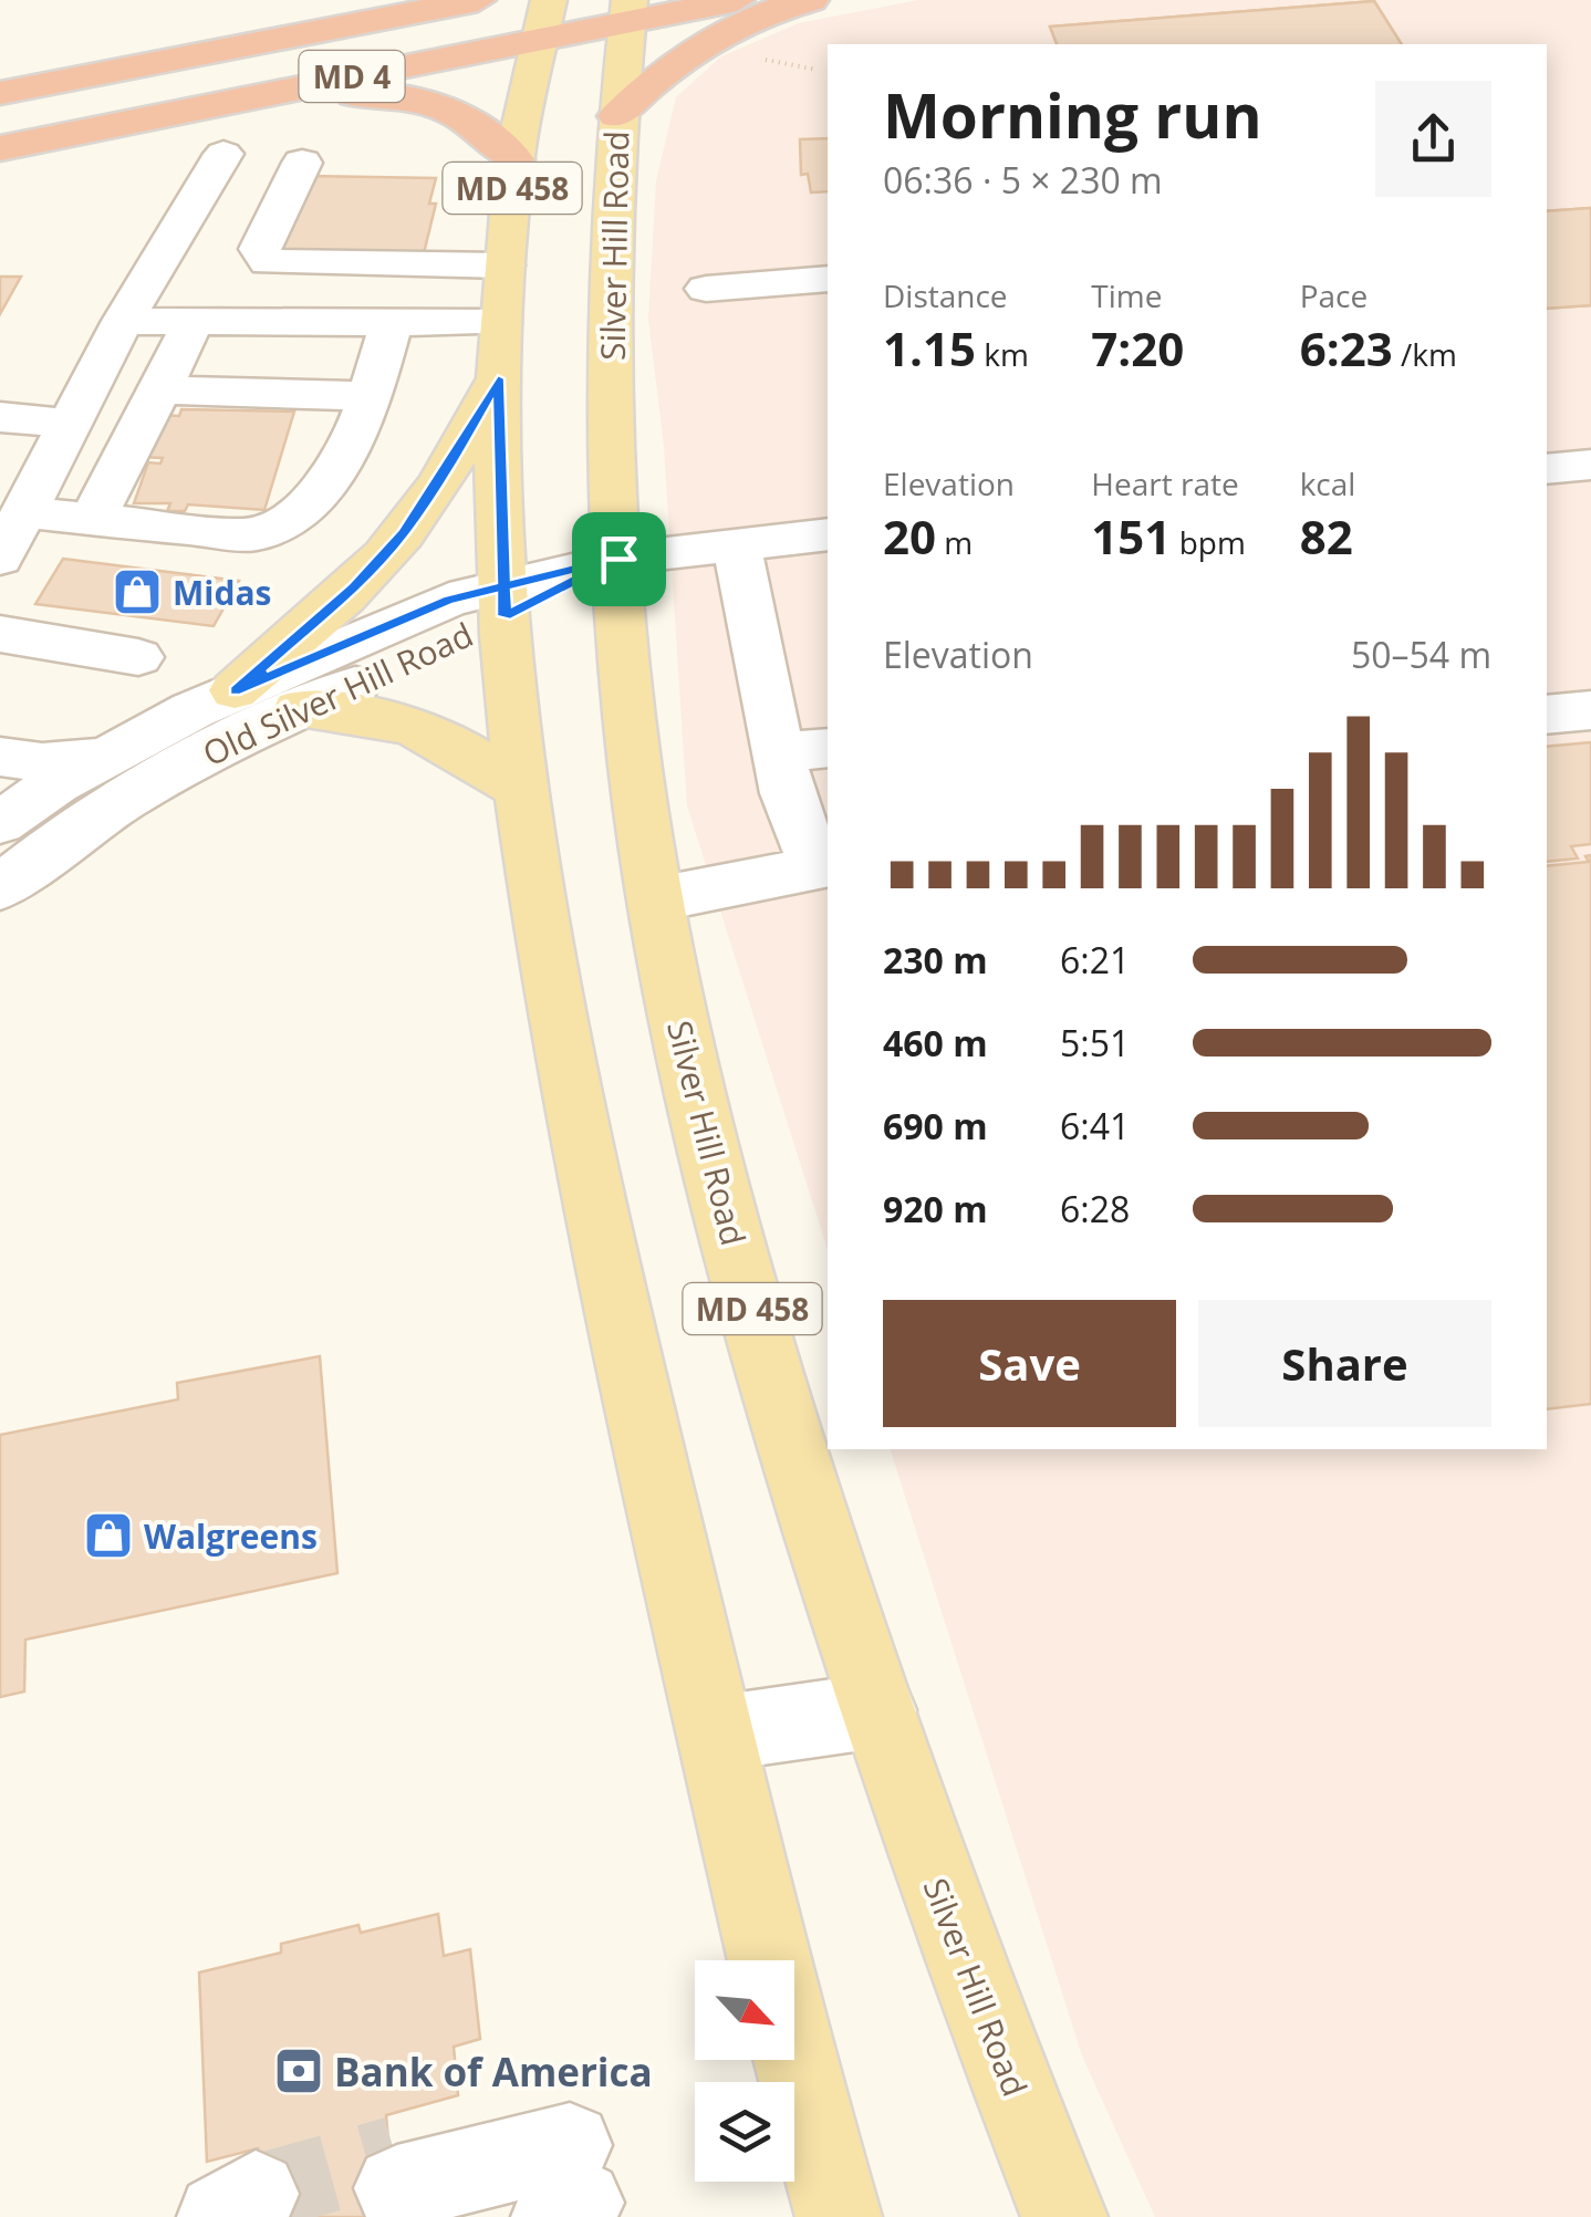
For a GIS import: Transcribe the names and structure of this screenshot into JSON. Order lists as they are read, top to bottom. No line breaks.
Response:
{"streets":{"highway":["MD 4"],"main road":["MD 458","Silver Hill Road"],"street":["Old Silver Hill Road"]},"crossings":[["MD 4","MD 458"],["MD 4","Silver Hill Road"],["MD 458","Old Silver Hill Road"],["Silver Hill Road","Old Silver Hill Road"]],"places":{"shop":["Midas","Walgreens"],"bank":["Bank of America"]},"north":"bottom right","page":{"heading":["Morning run","06:36 · 5 × 230 m"],"stats":[["Distance","1.15 km"],["Time","7:20"],["Pace","6:23 /km"],["Elevation","20 m"],["Heart rate","151 bpm"],["kcal","82"]],"chart":["Elevation","50–54 m"],"list":[{"name":"230 m","note":"6:21"},{"name":"460 m","note":"5:51"},{"name":"690 m","note":"6:41"},{"name":"920 m","note":"6:28"}],"buttons":["Save","Share"]}}
